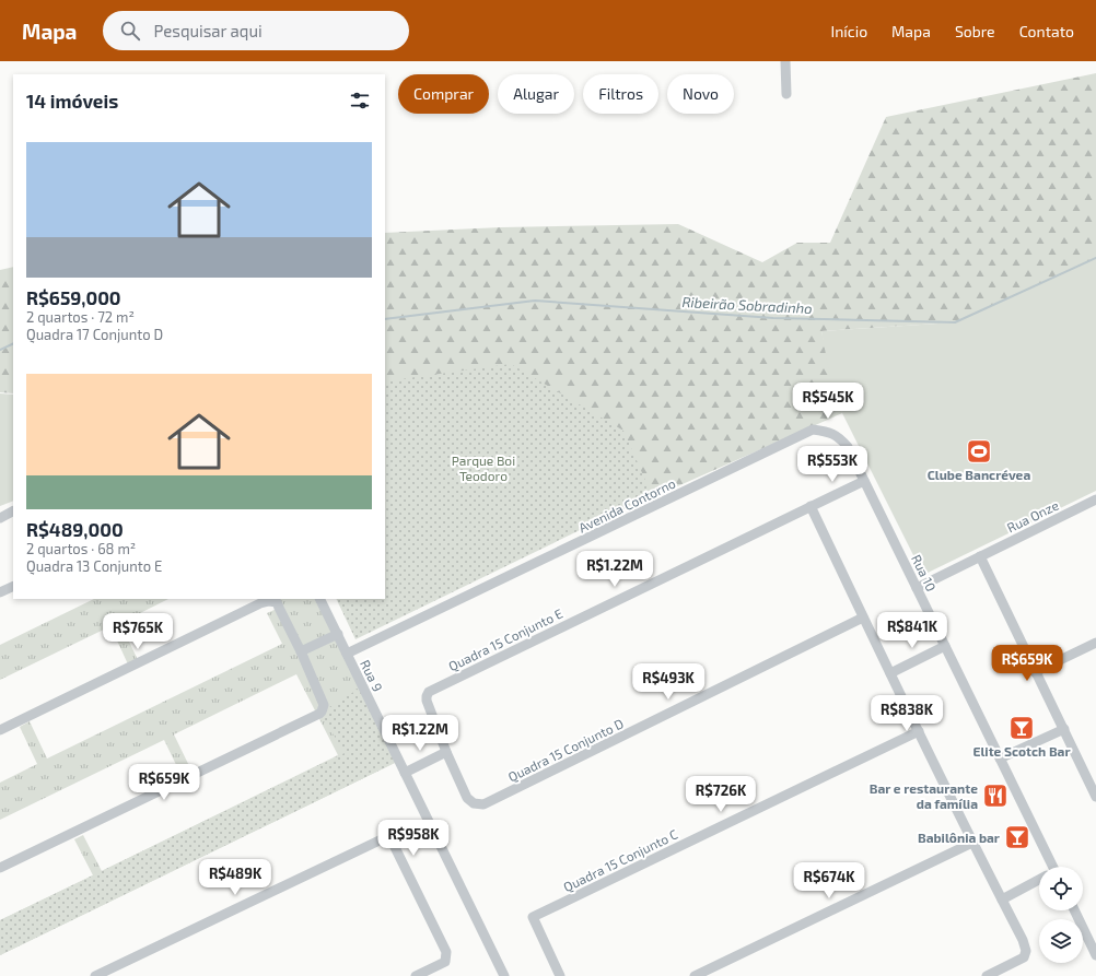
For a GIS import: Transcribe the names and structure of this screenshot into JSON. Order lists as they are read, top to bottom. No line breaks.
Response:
{"streets":{"street":["Avenida Contorno","Rua Onze","Rua 10","Quadra 15 Conjunto E","Rua 9","Quadra 15 Conjunto D","Quadra 15 Conjunto C"]},"crossings":[["Avenida Contorno","Rua 10"],["Avenida Contorno","Rua 9"],["Rua Onze","Rua 10"],["Rua 10","Quadra 15 Conjunto E"],["Quadra 15 Conjunto E","Quadra 15 Conjunto D"]],"water":["Ribeirão Sobradinho"],"parks":["Parque Boi Teodoro"],"places":{"sports":["Clube Bancrévea"],"bar":["Elite Scotch Bar","Babilônia bar"],"restaurant":["Bar e restaurante da família"]},"page":{"header":"Mapa","search":"Pesquisar aqui","nav":["Início","Mapa","Sobre","Contato"],"chip":["Comprar","Alugar","Filtros","Novo"],"heading":"14 imóveis","list":[{"name":"R$659,000","note":"2 quartos · 72 m² · Quadra 17 Conjunto D"},{"name":"R$489,000","note":"2 quartos · 68 m² · Quadra 13 Conjunto E"}],"price":["R$545K","R$553K","R$1.22M","R$841K","R$765K","R$659K","R$493K","R$838K","R$1.22M","R$659K","R$726K","R$958K","R$489K","R$674K"]}}
